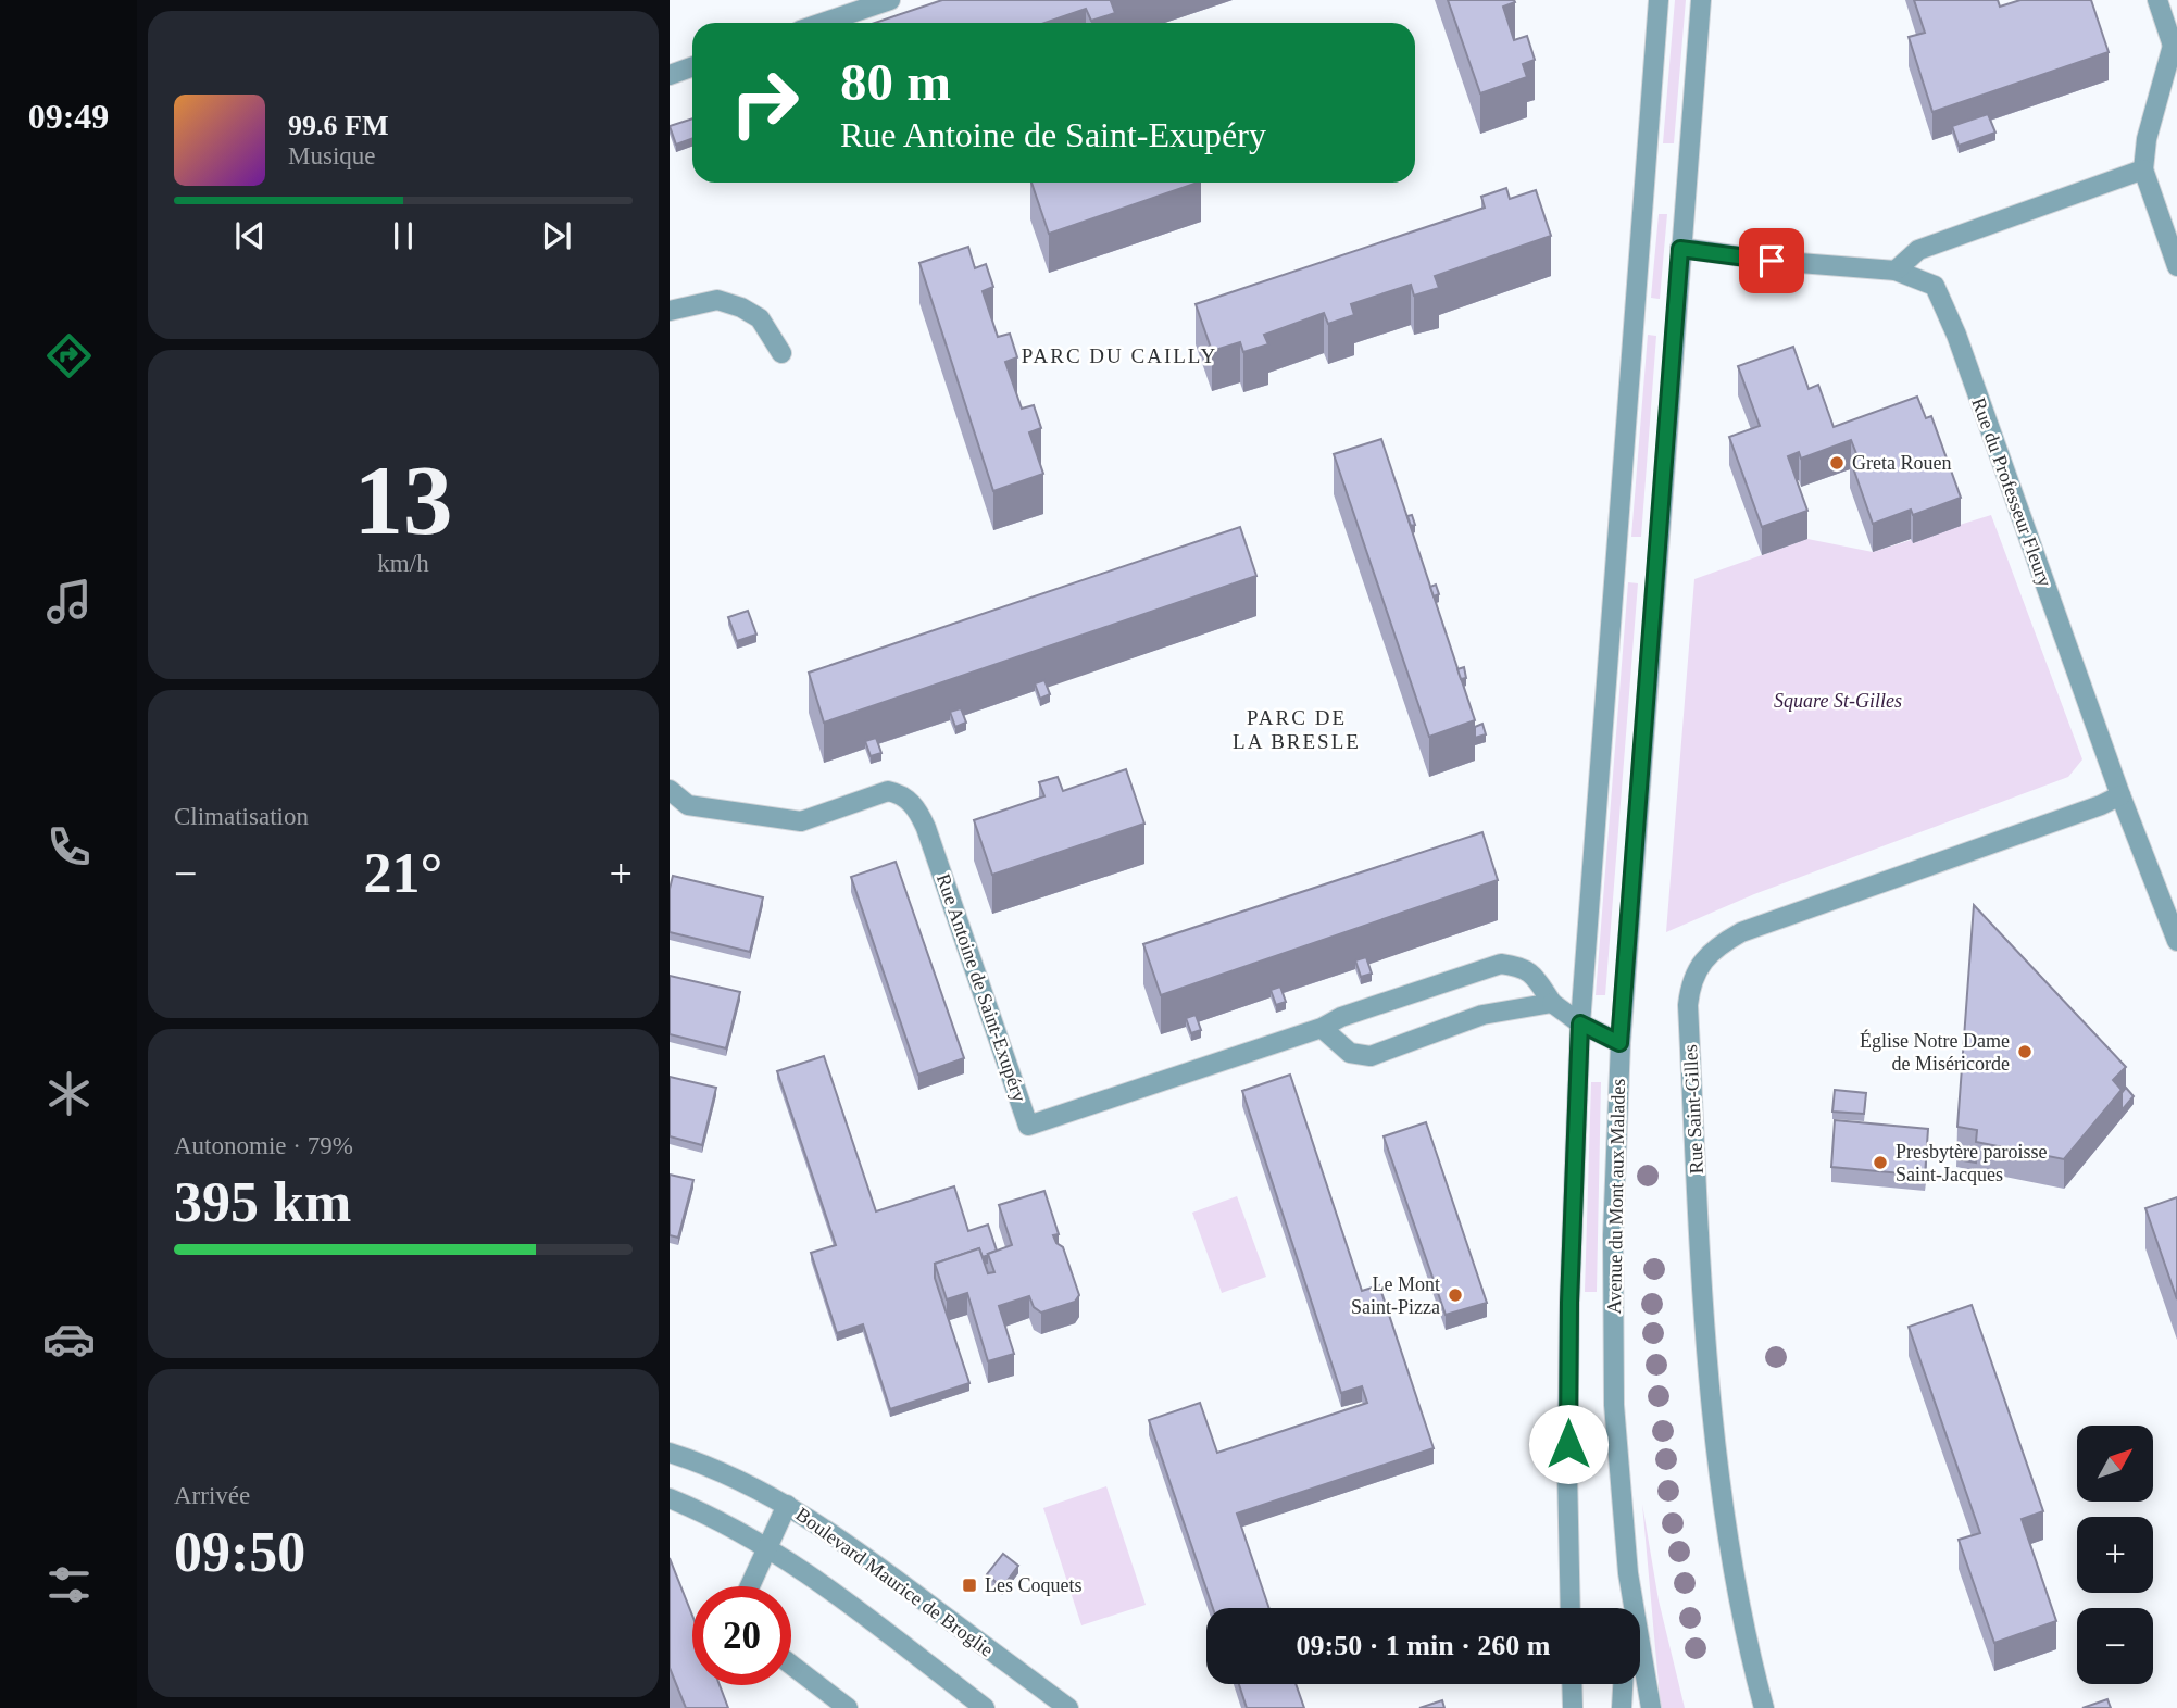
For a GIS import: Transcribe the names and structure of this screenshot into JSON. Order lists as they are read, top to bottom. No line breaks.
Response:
{"streets":{"street":["Rue du Professeur Fleury","Rue Antoine de Saint-Exupéry","Rue Saint-Gilles","Avenue du Mont aux Malades","Boulevard Maurice de Broglie"]},"crossings":[["Rue du Professeur Fleury","Rue Saint-Gilles"],["Rue du Professeur Fleury","Avenue du Mont aux Malades"],["Rue Antoine de Saint-Exupéry","Avenue du Mont aux Malades"]],"districts":["PARC DU CAILLY","PARC DE LA BRESLE"],"parks":["Square St-Gilles"],"places":{"other":["Greta Rouen","Église Notre Dame de Miséricorde","Presbytère paroisse Saint-Jacques","Le Mont Saint-Pizza"],"transit":["Les Coquets"]},"north":"top right","page":{"tabs":"09:49","turn":["80 m","Rue Antoine de Saint-Exupéry"],"song":["99.6 FM","Musique"],"tile":[["13","km/h"],"Climatisation",["Autonomie · 79%","395 km"],["Arrivée","09:50"]],"heat":["−","21°","+"],"map_buttons":["+","−"],"limit":"20","trip":"09:50 · 1 min · 260 m"}}
